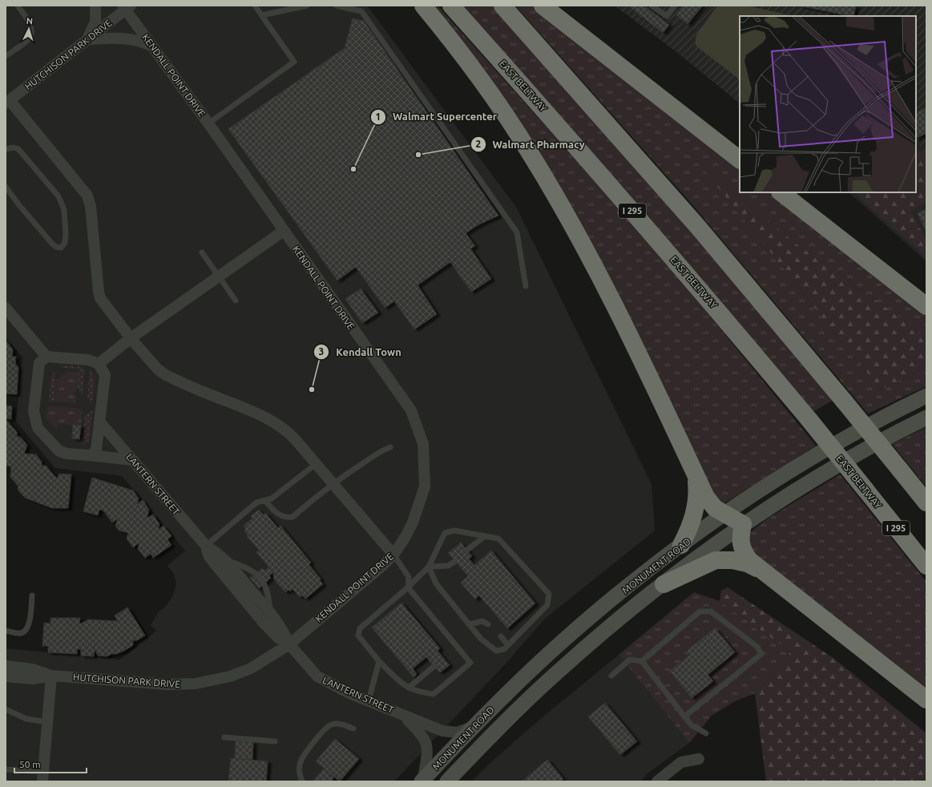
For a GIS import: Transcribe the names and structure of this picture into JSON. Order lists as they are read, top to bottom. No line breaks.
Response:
{"streets":{"highway":["EAST BELTWAY","I 295"],"main road":["MONUMENT ROAD"],"street":["HUTCHISON PARK DRIVE","KENDALL POINT DRIVE","LANTERN STREET"]},"crossings":[["HUTCHISON PARK DRIVE","KENDALL POINT DRIVE"],["HUTCHISON PARK DRIVE","LANTERN STREET"],["KENDALL POINT DRIVE","LANTERN STREET"],["LANTERN STREET","MONUMENT ROAD"]],"places":["Walmart Pharmacy","Walmart Supercenter","Kendall Town"],"scale_bar":"50 m","north":"top"}
